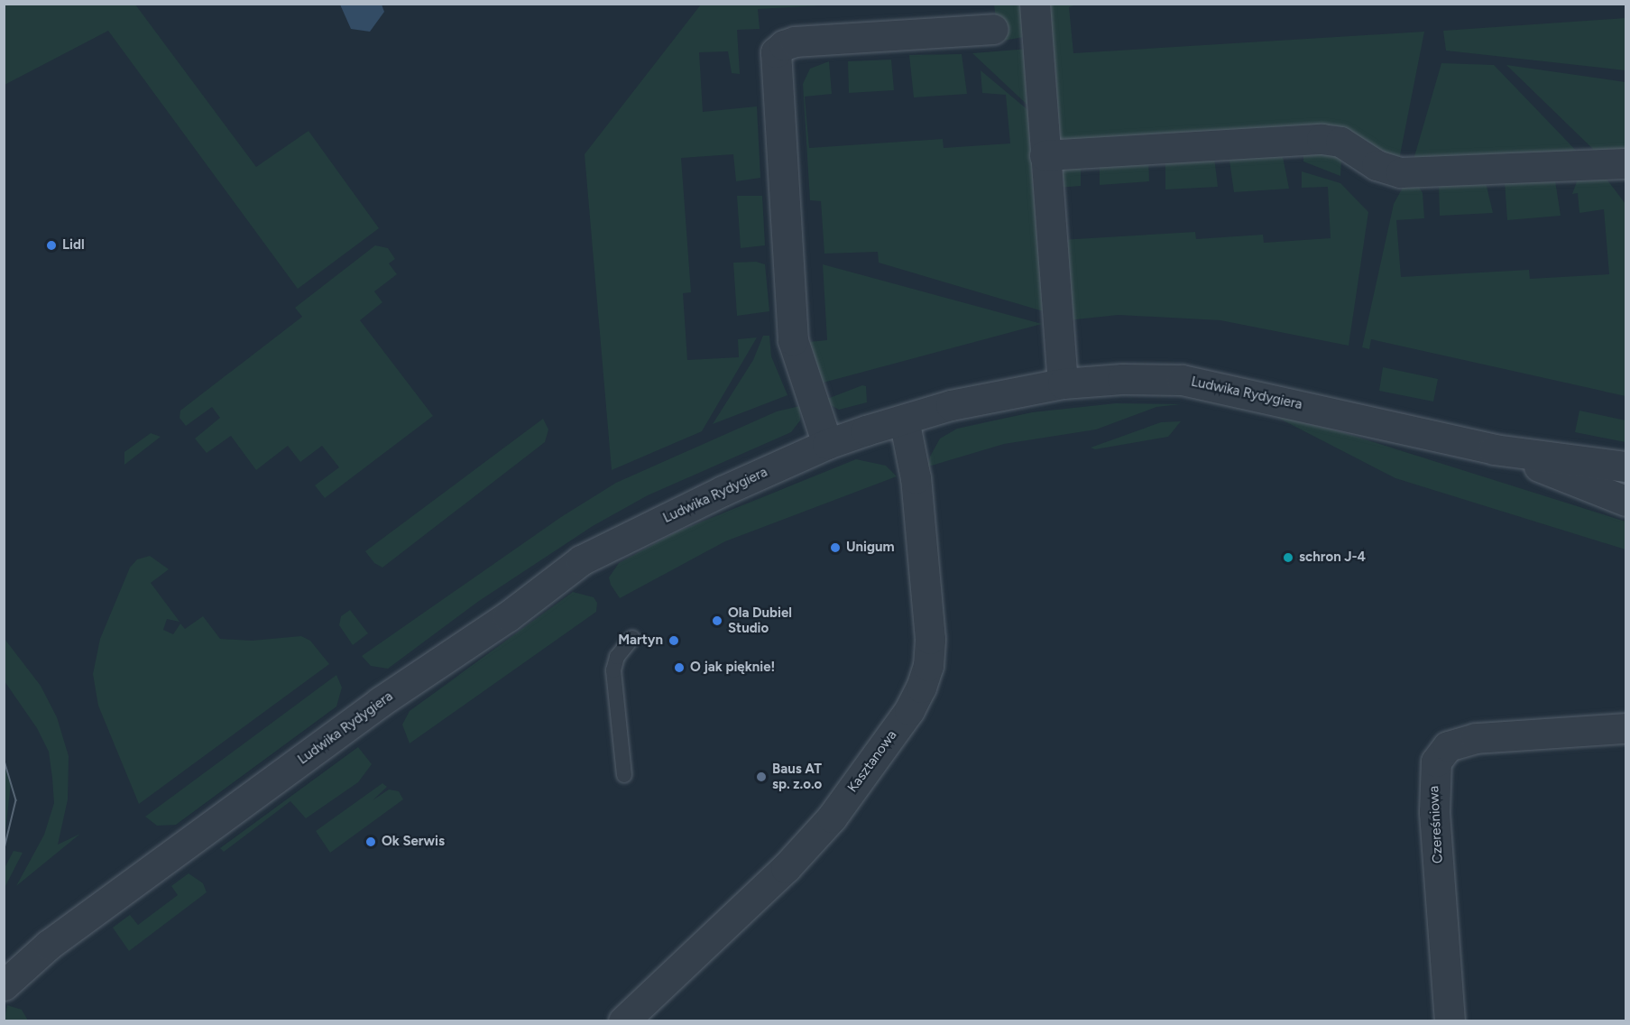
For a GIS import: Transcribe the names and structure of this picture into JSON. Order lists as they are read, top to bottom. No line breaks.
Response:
{"streets":{"street":["Ludwika Rydygiera","Kasztanowa","Czereśniowa"]},"crossings":[["Ludwika Rydygiera","Kasztanowa"]],"places":["Lidl","Unigum","schron J-4","Ola Dubiel Studio","Martyn","O jak pięknie!","Baus AT sp. z.o.o","Ok Serwis"]}
